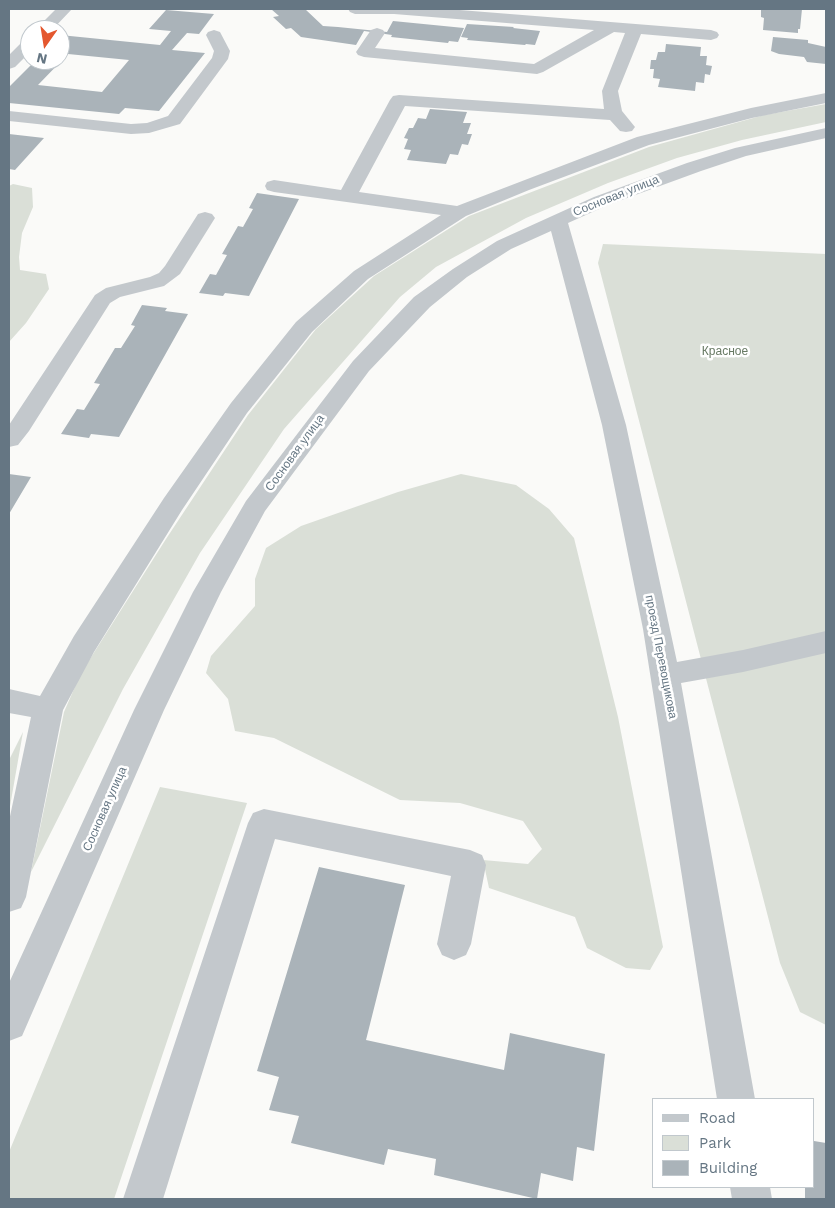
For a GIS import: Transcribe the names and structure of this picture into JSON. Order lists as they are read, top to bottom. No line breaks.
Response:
{"streets":{"street":["Сосновая улица","проезд Перевощикова"]},"crossings":[["Сосновая улица","проезд Перевощикова"]],"parks":["Красное"],"legend":["Road","Park","Building"],"north":"bottom"}
